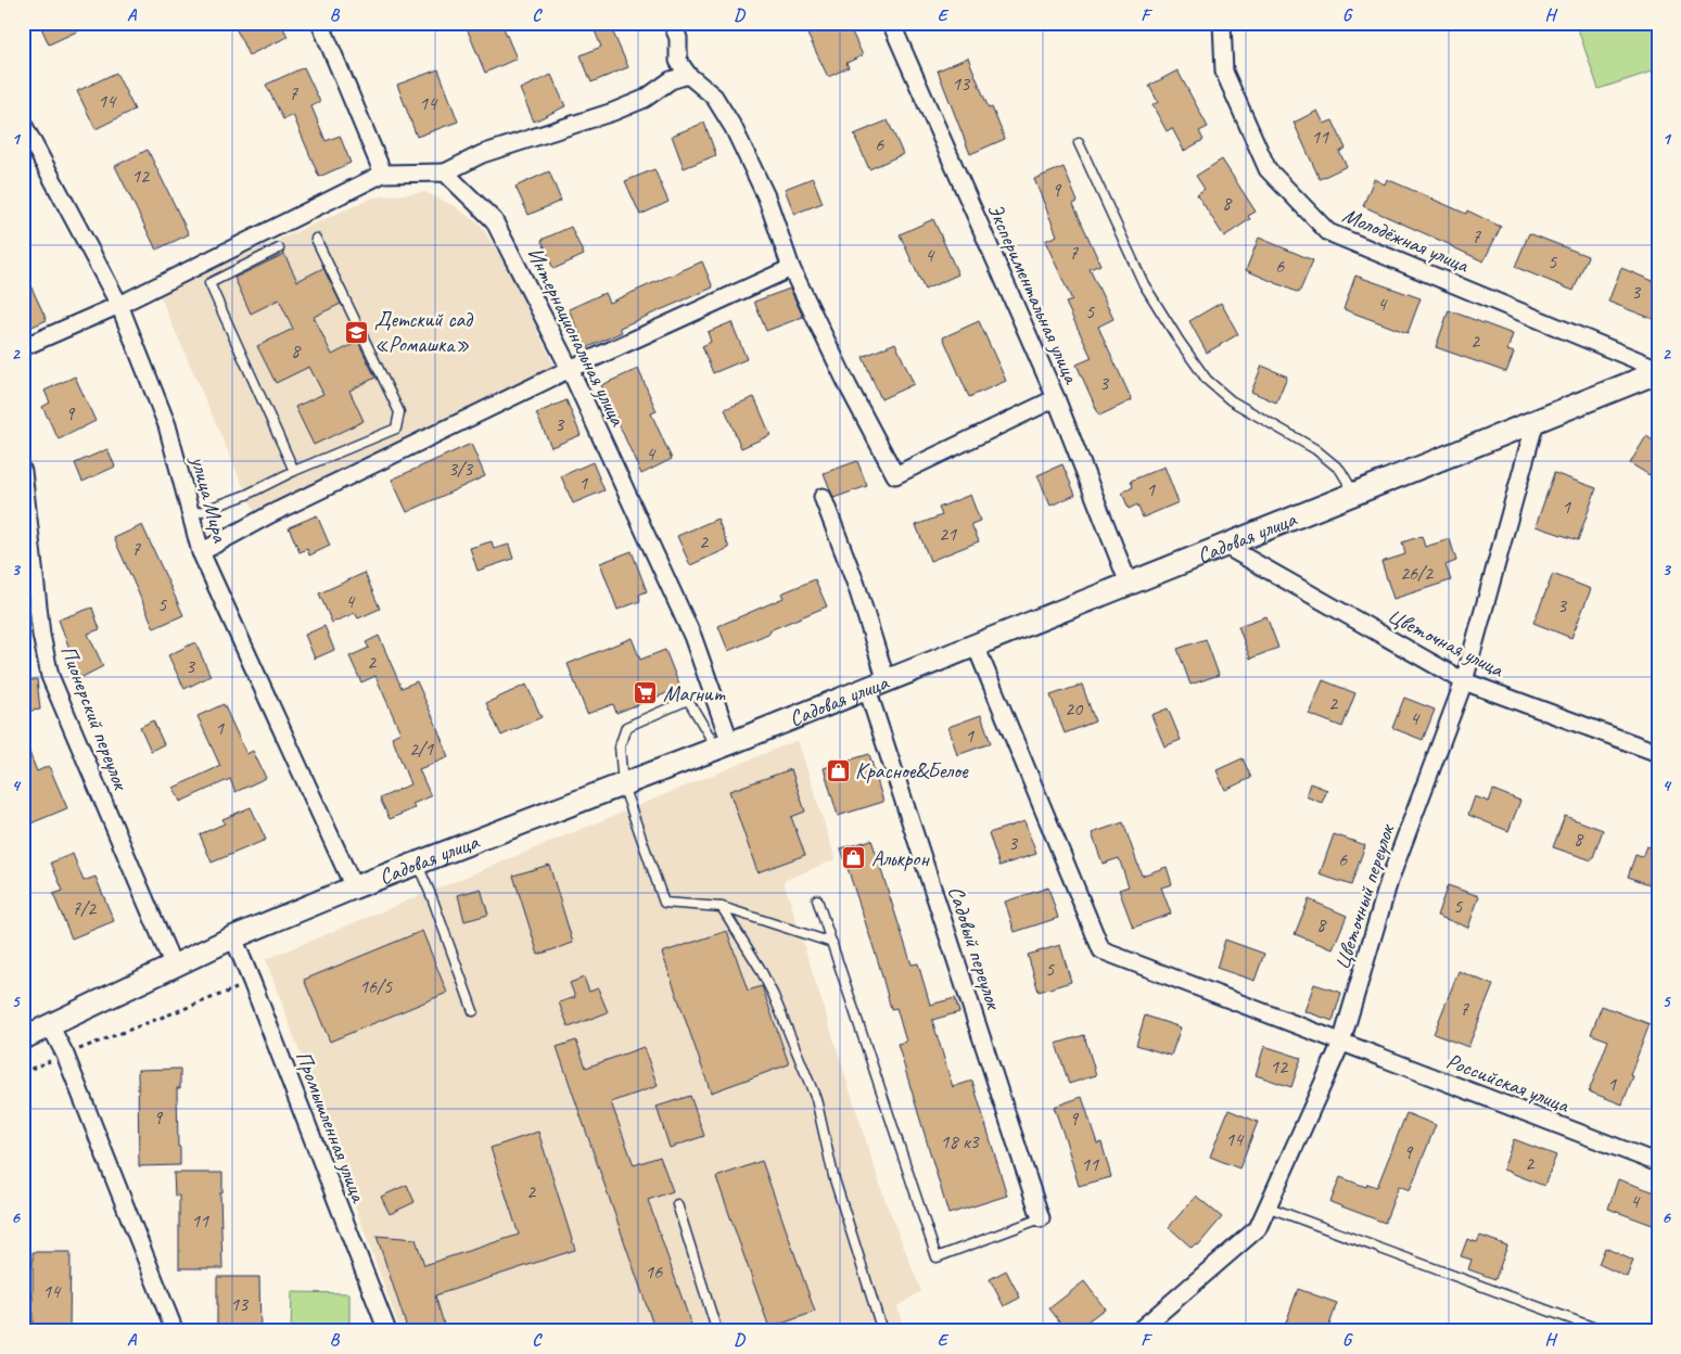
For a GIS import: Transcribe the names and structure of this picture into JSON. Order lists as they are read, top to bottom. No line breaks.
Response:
{"streets":{"main road":["Садовая улица"],"street":["Молодёжная улица","Экспериментальная улица","Интернациональная улица","улица Мира","Цветочная улица","Пионерский переулок","Цветочный переулок","Садовый переулок","Российская улица","Промышленная улица"]},"crossings":[["Молодёжная улица","Садовая улица"],["Экспериментальная улица","Садовая улица"],["Интернациональная улица","Садовая улица"],["улица Мира","Садовая улица"],["Садовая улица","Цветочная улица"],["Садовая улица","Пионерский переулок"],["Садовая улица","Цветочный переулок"],["Садовая улица","Садовый переулок"],["Садовая улица","Российская улица"],["Садовая улица","Промышленная улица"],["Цветочная улица","Цветочный переулок"],["Цветочный переулок","Российская улица"]],"places":{"school or university":["Детский сад «Ромашка»"],"supermarket":["Магнит"],"shop":["Красное&Белое","Алькрон"]},"house_numbers":["13","7","14","14","11","6","12","9","8","7","7","4","5","6","3","4","5","2","8","3","9","3","4","3/3","1","1","1","21","2","7","26/2","4","5","3","2","3","2","20","4","1","1","2/1","8","3","6","5","7/2","8","5","16/5","7","12","1","9","9","14","18 к3","9","2","11","2","4","11","16","14","13"],"grid":{"columns":["A","B","C","D","E","F","G","H"],"rows":["1","2","3","4","5","6"]}}
